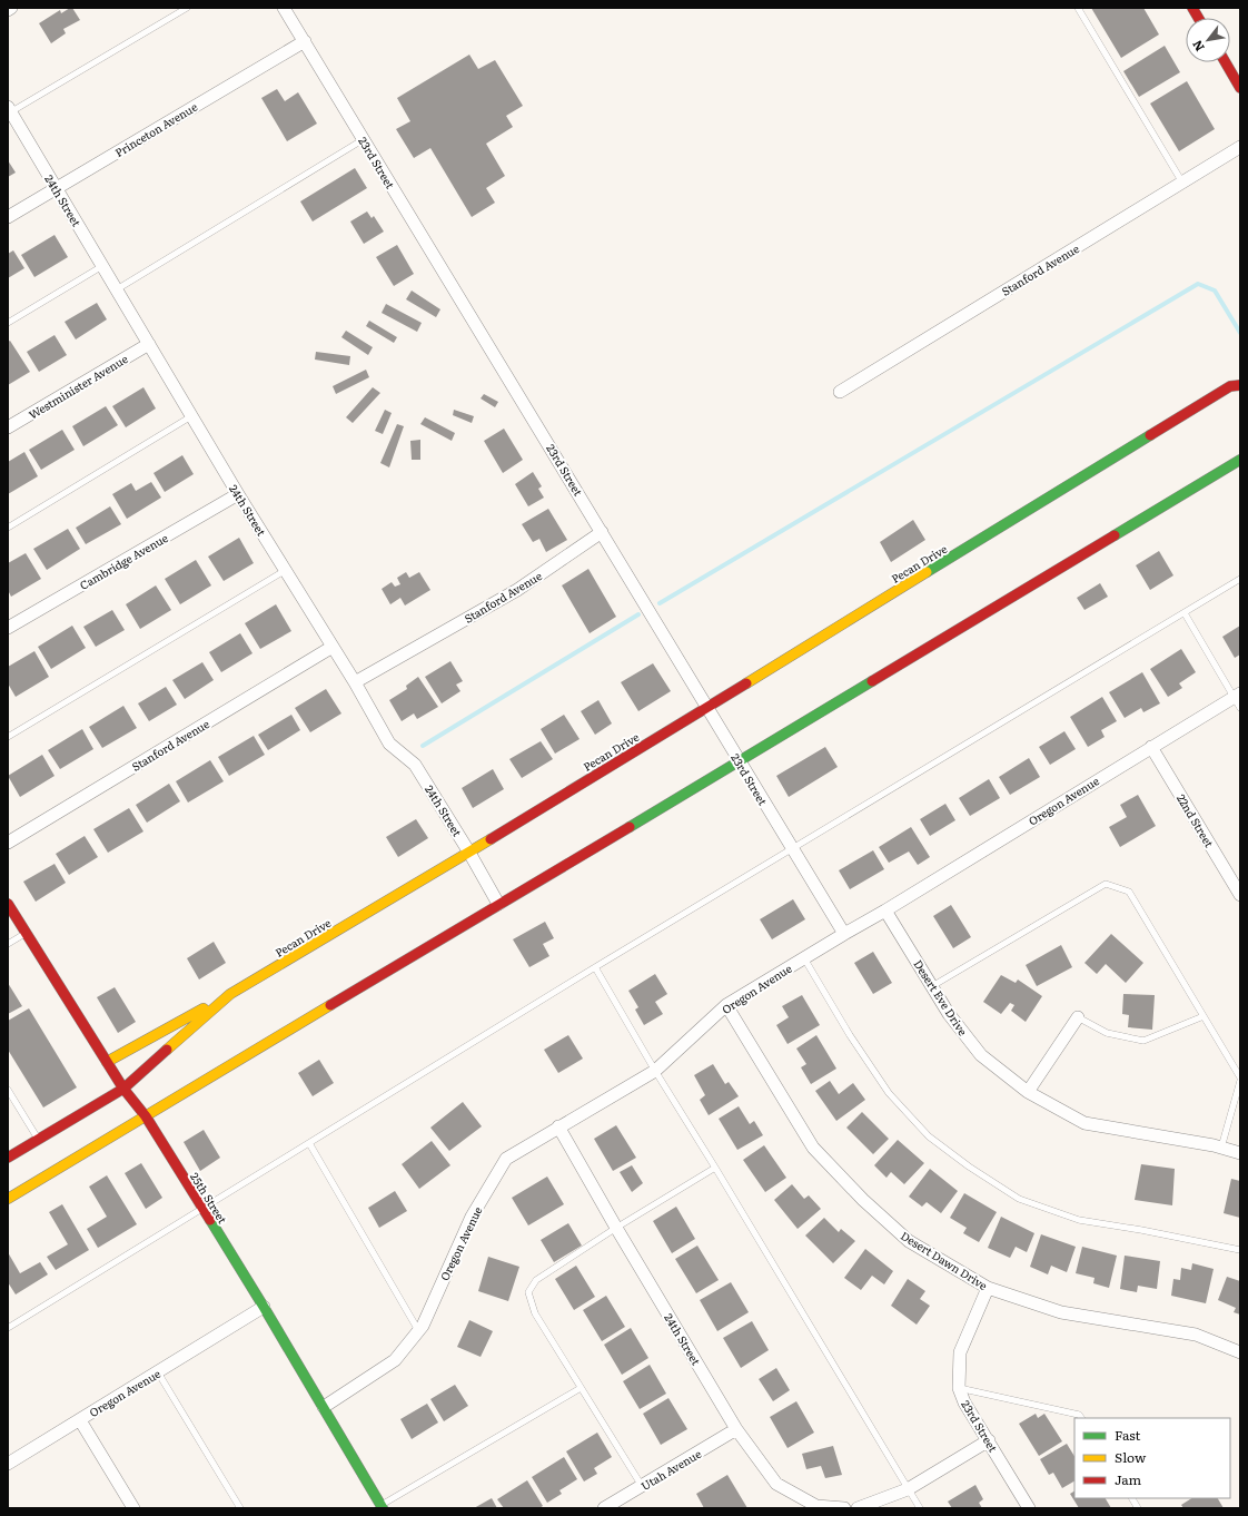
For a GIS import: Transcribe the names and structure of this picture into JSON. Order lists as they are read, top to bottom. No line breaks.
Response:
{"streets":{"main road":["Pecan Drive","25th Street"],"street":["Princeton Avenue","23rd Street","24th Street","Stanford Avenue","Westminister Avenue","Cambridge Avenue","Oregon Avenue","22nd Street","Desert Eve Drive","Desert Dawn Drive","Utah Avenue"]},"crossings":[["Princeton Avenue","23rd Street"],["Princeton Avenue","24th Street"],["23rd Street","Stanford Avenue"],["23rd Street","Pecan Drive"],["23rd Street","Oregon Avenue"],["23rd Street","Desert Dawn Drive"],["24th Street","Stanford Avenue"],["24th Street","Westminister Avenue"],["24th Street","Cambridge Avenue"],["24th Street","Pecan Drive"],["24th Street","Oregon Avenue"],["24th Street","Utah Avenue"],["Pecan Drive","25th Street"],["Oregon Avenue","22nd Street"],["Oregon Avenue","Desert Eve Drive"],["Oregon Avenue","25th Street"],["Oregon Avenue","Desert Dawn Drive"]],"legend":["Fast","Slow","Jam"],"north":"bottom left"}
